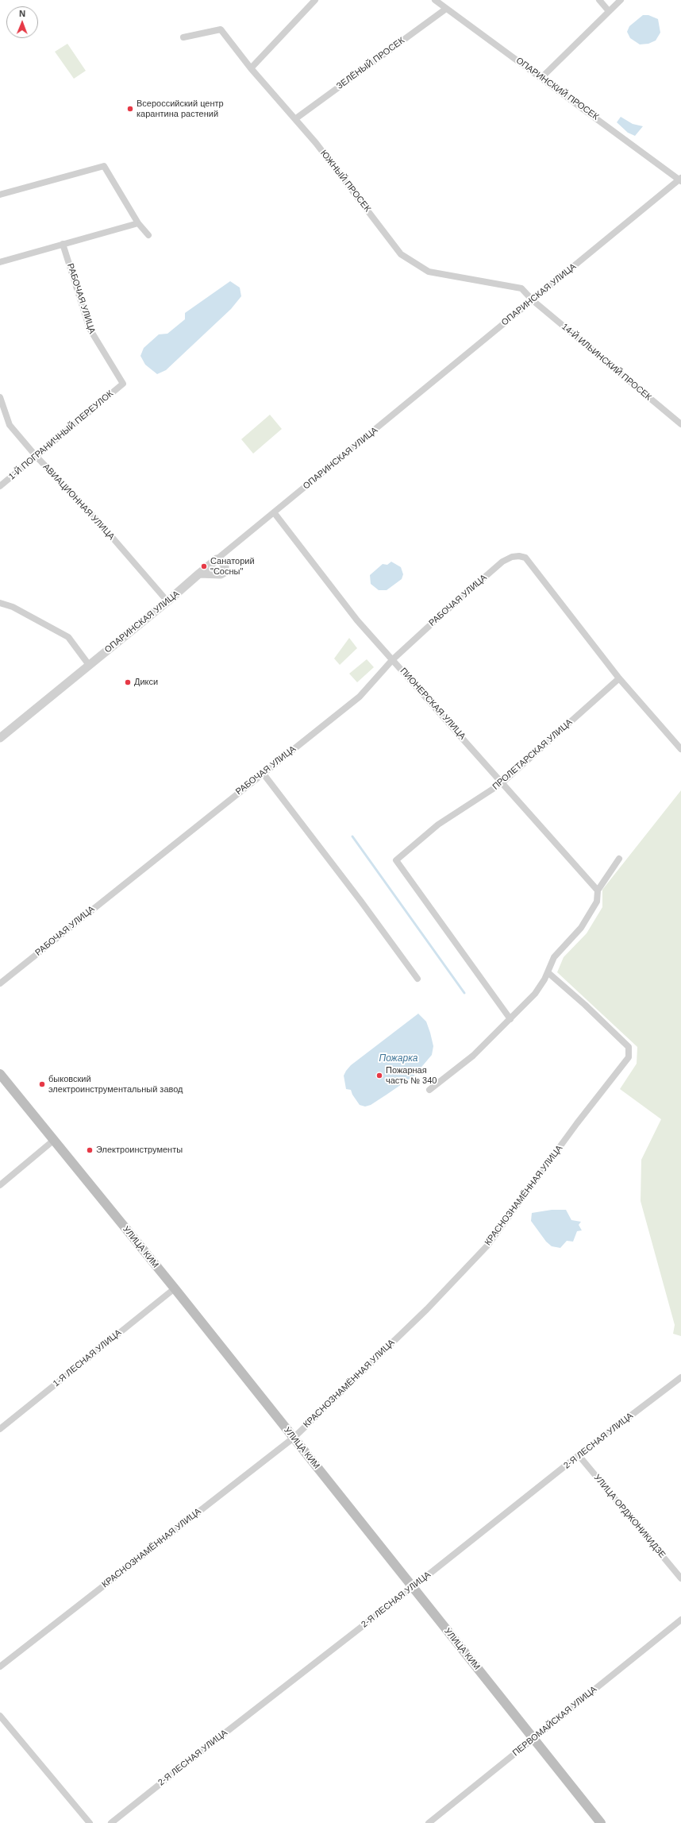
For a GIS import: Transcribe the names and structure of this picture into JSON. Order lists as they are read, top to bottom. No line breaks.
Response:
{"streets":{"main road":["УЛИЦА КИМ"],"street":["ЗЕЛЁНЫЙ ПРОСЕК","ОПАРИНСКИЙ ПРОСЕК","ЮЖНЫЙ ПРОСЕК","ОПАРИНСКАЯ УЛИЦА","РАБОЧАЯ УЛИЦА","14-Й ИЛЬИНСКИЙ ПРОСЕК","1-Й ПОГРАНИЧНЫЙ ПЕРЕУЛОК","АВИАЦИОННАЯ УЛИЦА","ПИОНЕРСКАЯ УЛИЦА","ПРОЛЕТАРСКАЯ УЛИЦА","КРАСНОЗНАМЁННАЯ УЛИЦА","1-Я ЛЕСНАЯ УЛИЦА","2-Я ЛЕСНАЯ УЛИЦА","УЛИЦА ОРДЖОНИКИДЗЕ","ПЕРВОМАЙСКАЯ УЛИЦА"]},"crossings":[["ЗЕЛЁНЫЙ ПРОСЕК","ОПАРИНСКИЙ ПРОСЕК"],["ЗЕЛЁНЫЙ ПРОСЕК","ЮЖНЫЙ ПРОСЕК"],["ОПАРИНСКИЙ ПРОСЕК","ОПАРИНСКАЯ УЛИЦА"],["ЮЖНЫЙ ПРОСЕК","ОПАРИНСКАЯ УЛИЦА"],["ЮЖНЫЙ ПРОСЕК","14-Й ИЛЬИНСКИЙ ПРОСЕК"],["ОПАРИНСКАЯ УЛИЦА","14-Й ИЛЬИНСКИЙ ПРОСЕК"],["ОПАРИНСКАЯ УЛИЦА","АВИАЦИОННАЯ УЛИЦА"],["ОПАРИНСКАЯ УЛИЦА","ПИОНЕРСКАЯ УЛИЦА"],["РАБОЧАЯ УЛИЦА","1-Й ПОГРАНИЧНЫЙ ПЕРЕУЛОК"],["РАБОЧАЯ УЛИЦА","ПИОНЕРСКАЯ УЛИЦА"],["РАБОЧАЯ УЛИЦА","ПРОЛЕТАРСКАЯ УЛИЦА"],["1-Й ПОГРАНИЧНЫЙ ПЕРЕУЛОК","АВИАЦИОННАЯ УЛИЦА"],["ПИОНЕРСКАЯ УЛИЦА","ПРОЛЕТАРСКАЯ УЛИЦА"],["КРАСНОЗНАМЁННАЯ УЛИЦА","УЛИЦА КИМ"],["УЛИЦА КИМ","1-Я ЛЕСНАЯ УЛИЦА"],["УЛИЦА КИМ","2-Я ЛЕСНАЯ УЛИЦА"],["УЛИЦА КИМ","ПЕРВОМАЙСКАЯ УЛИЦА"],["2-Я ЛЕСНАЯ УЛИЦА","УЛИЦА ОРДЖОНИКИДЗЕ"]],"water":["Пожарка"],"places":["Всероссийский центр карантина растений","Санаторий \"Сосны\"","Дикси","Пожарная часть № 340","быковский электроинструментальный завод","Электроинструменты"],"north":"top"}
